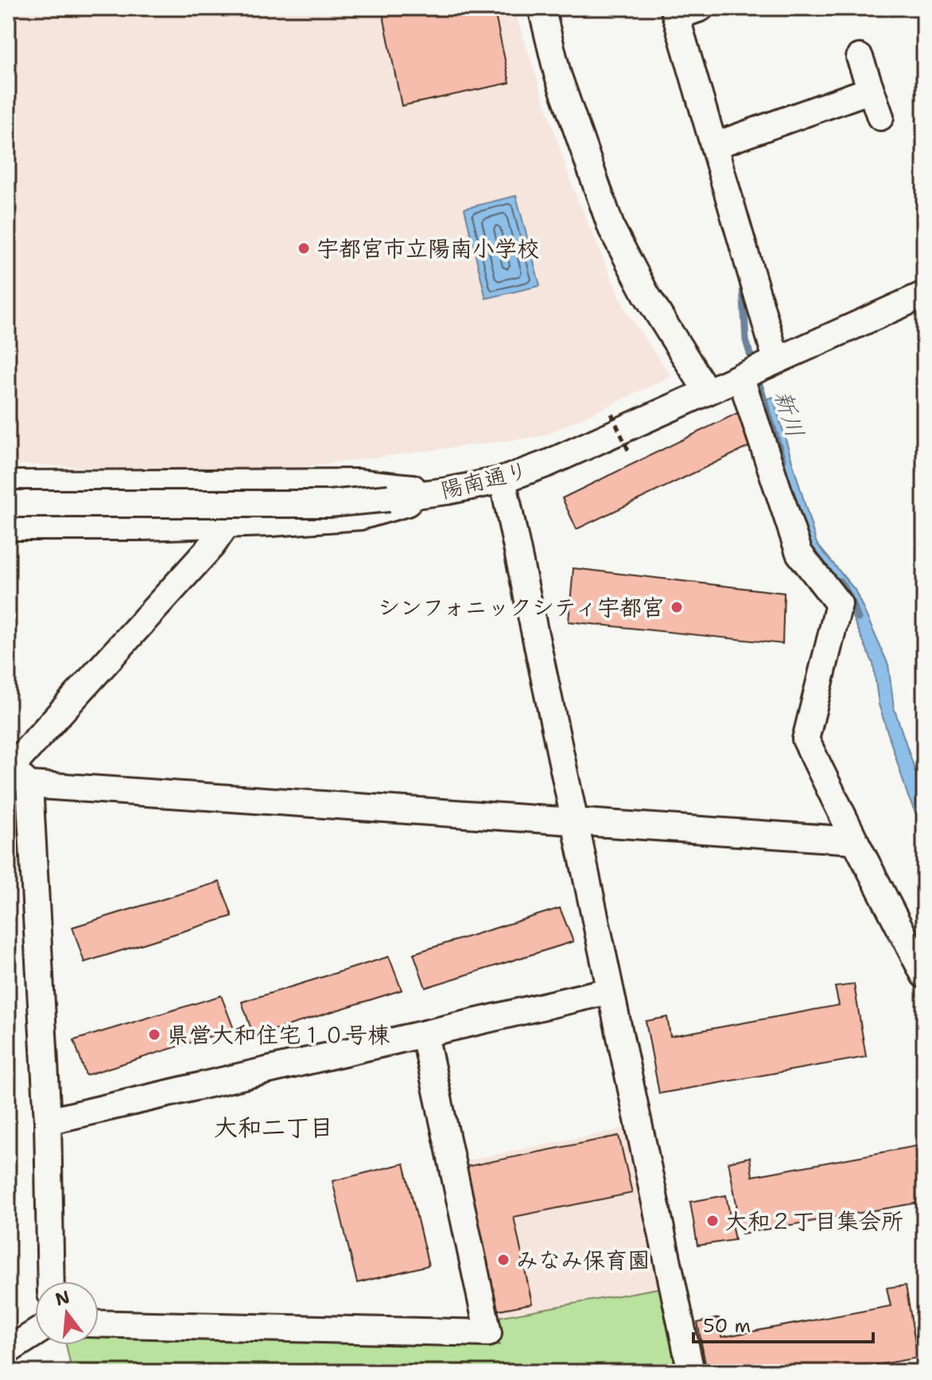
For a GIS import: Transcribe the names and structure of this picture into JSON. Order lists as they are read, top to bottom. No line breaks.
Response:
{"streets":{"street":["陽南通り"]},"districts":["大和二丁目"],"water":["新川"],"places":["宇都宮市立陽南小学校","シンフォニックシティ宇都宮","県営大和住宅１０号棟","大和２丁目集会所","みなみ保育園"],"scale_bar":"50 m","north":"top"}
